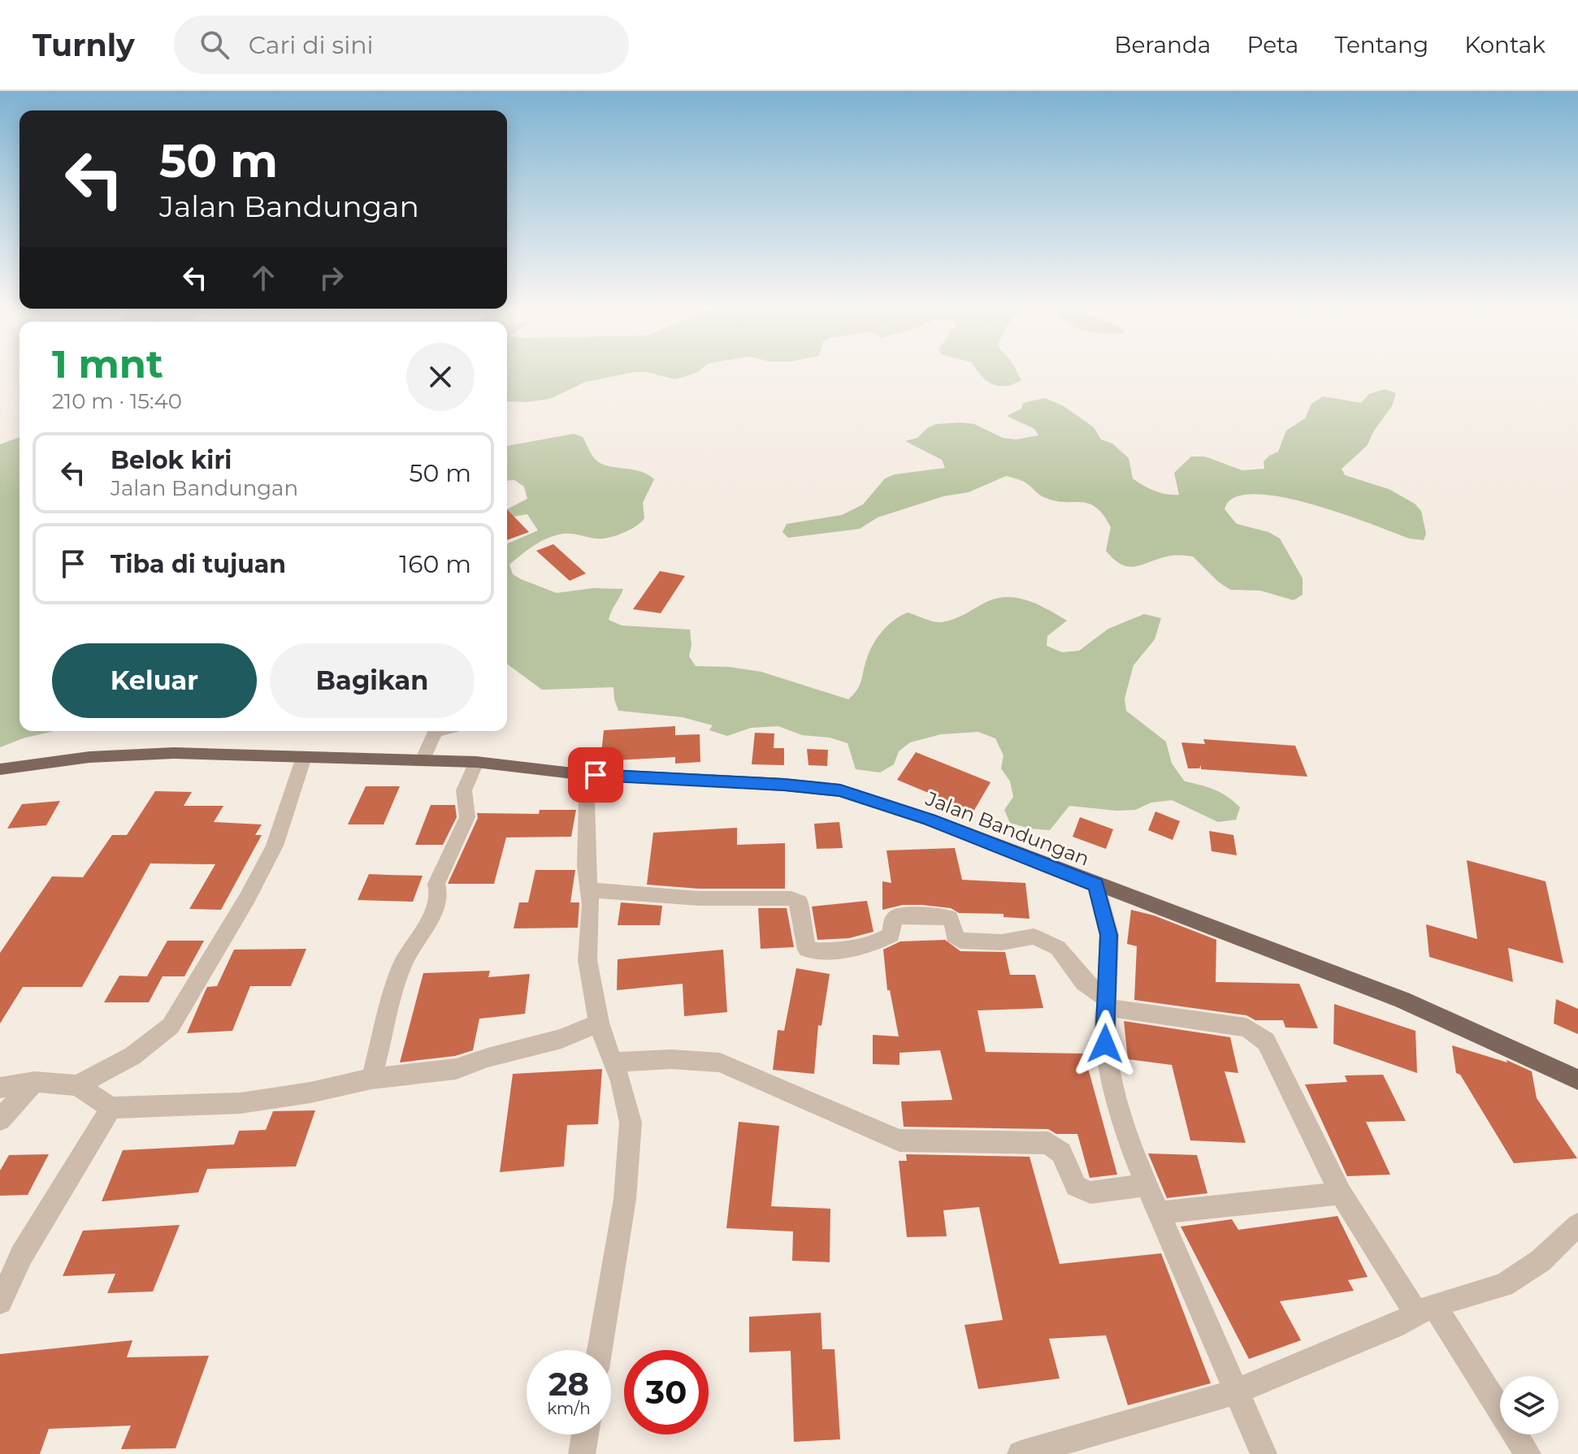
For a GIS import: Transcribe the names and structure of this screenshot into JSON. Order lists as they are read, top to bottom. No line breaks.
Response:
{"streets":{"main road":["Jalan Bandungan"]},"page":{"header":"Turnly","search":"Cari di sini","nav":["Beranda","Peta","Tentang","Kontak"],"turn":["50 m","Jalan Bandungan"],"heading":["1 mnt","210 m · 15:40"],"list":[{"name":"Belok kiri","note":"Jalan Bandungan","value":"50 m"},{"name":"Tiba di tujuan","value":"160 m"}],"buttons":["Keluar","Bagikan"],"speed":"28 km/h","limit":"30"}}
